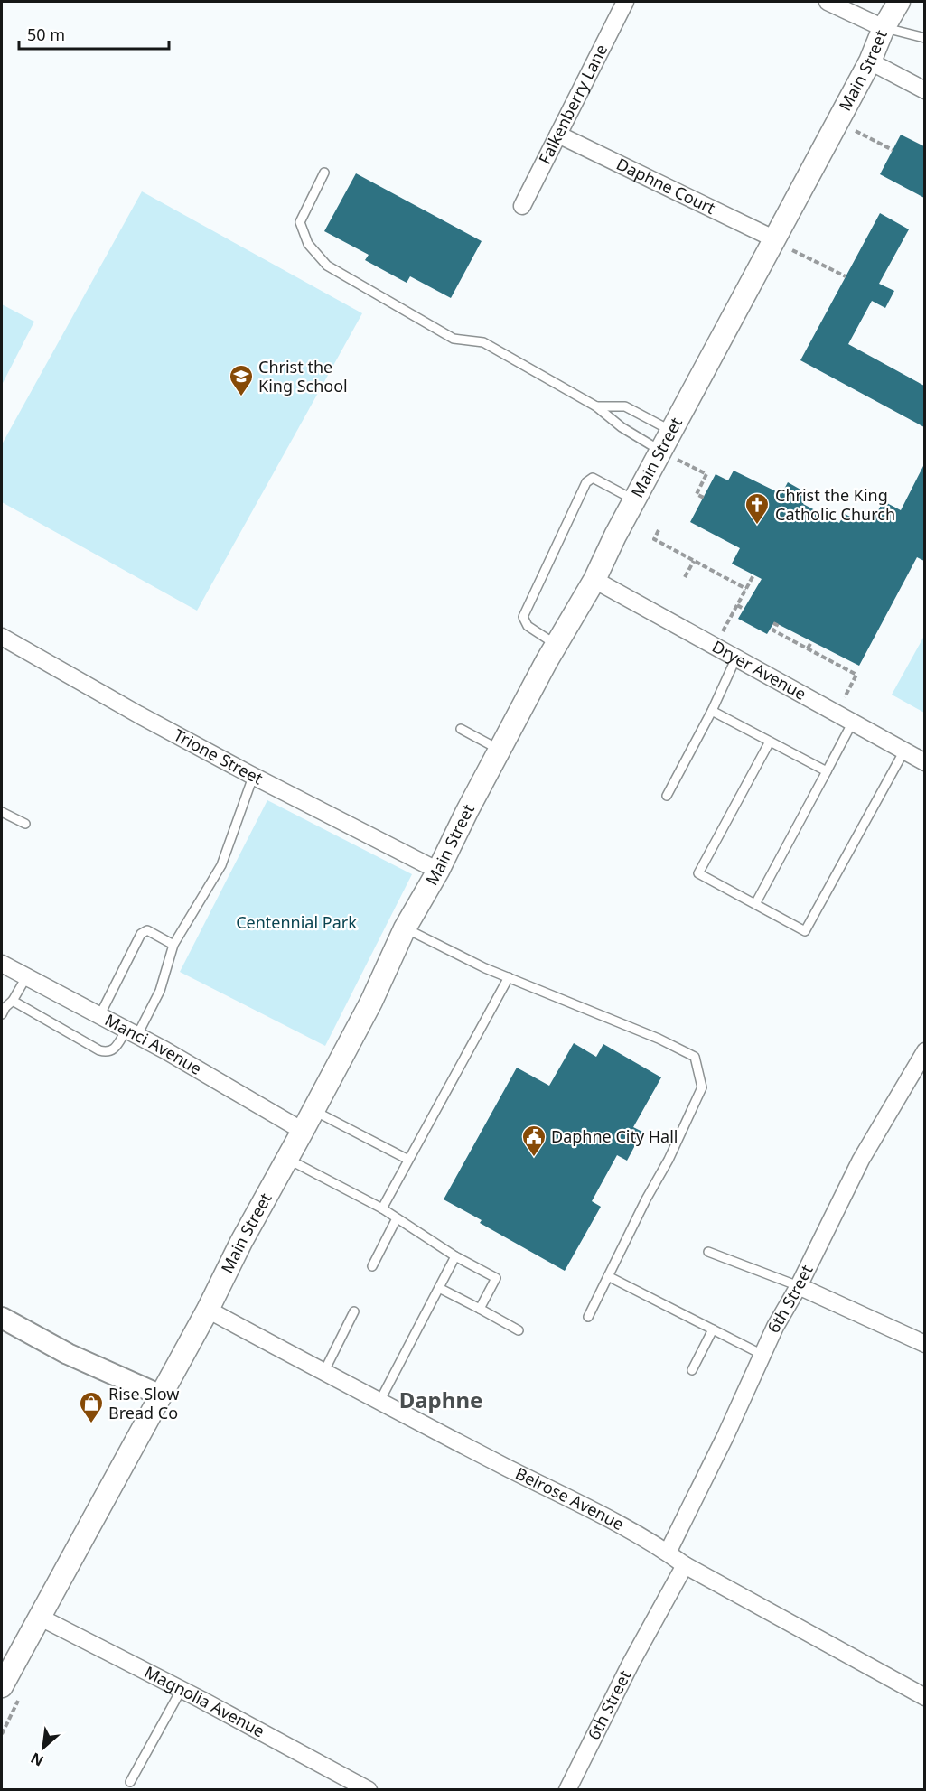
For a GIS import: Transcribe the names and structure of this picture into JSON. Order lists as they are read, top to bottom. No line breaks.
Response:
{"streets":{"main road":["Main Street"],"street":["Falkenberry Lane","Daphne Court","Dryer Avenue","Trione Street","Manci Avenue","6th Street","Belrose Avenue","Magnolia Avenue"]},"crossings":[["Main Street","Daphne Court"],["Main Street","Dryer Avenue"],["Main Street","Trione Street"],["Main Street","Manci Avenue"],["Main Street","Belrose Avenue"],["Main Street","Magnolia Avenue"],["Falkenberry Lane","Daphne Court"],["6th Street","Belrose Avenue"]],"districts":["Daphne"],"parks":["Centennial Park"],"places":{"school or university":["Christ the King School"],"church":["Christ the King Catholic Church"],"public building":["Daphne City Hall"],"shop":["Rise Slow Bread Co"]},"scale_bar":"50 m","north":"bottom left"}
